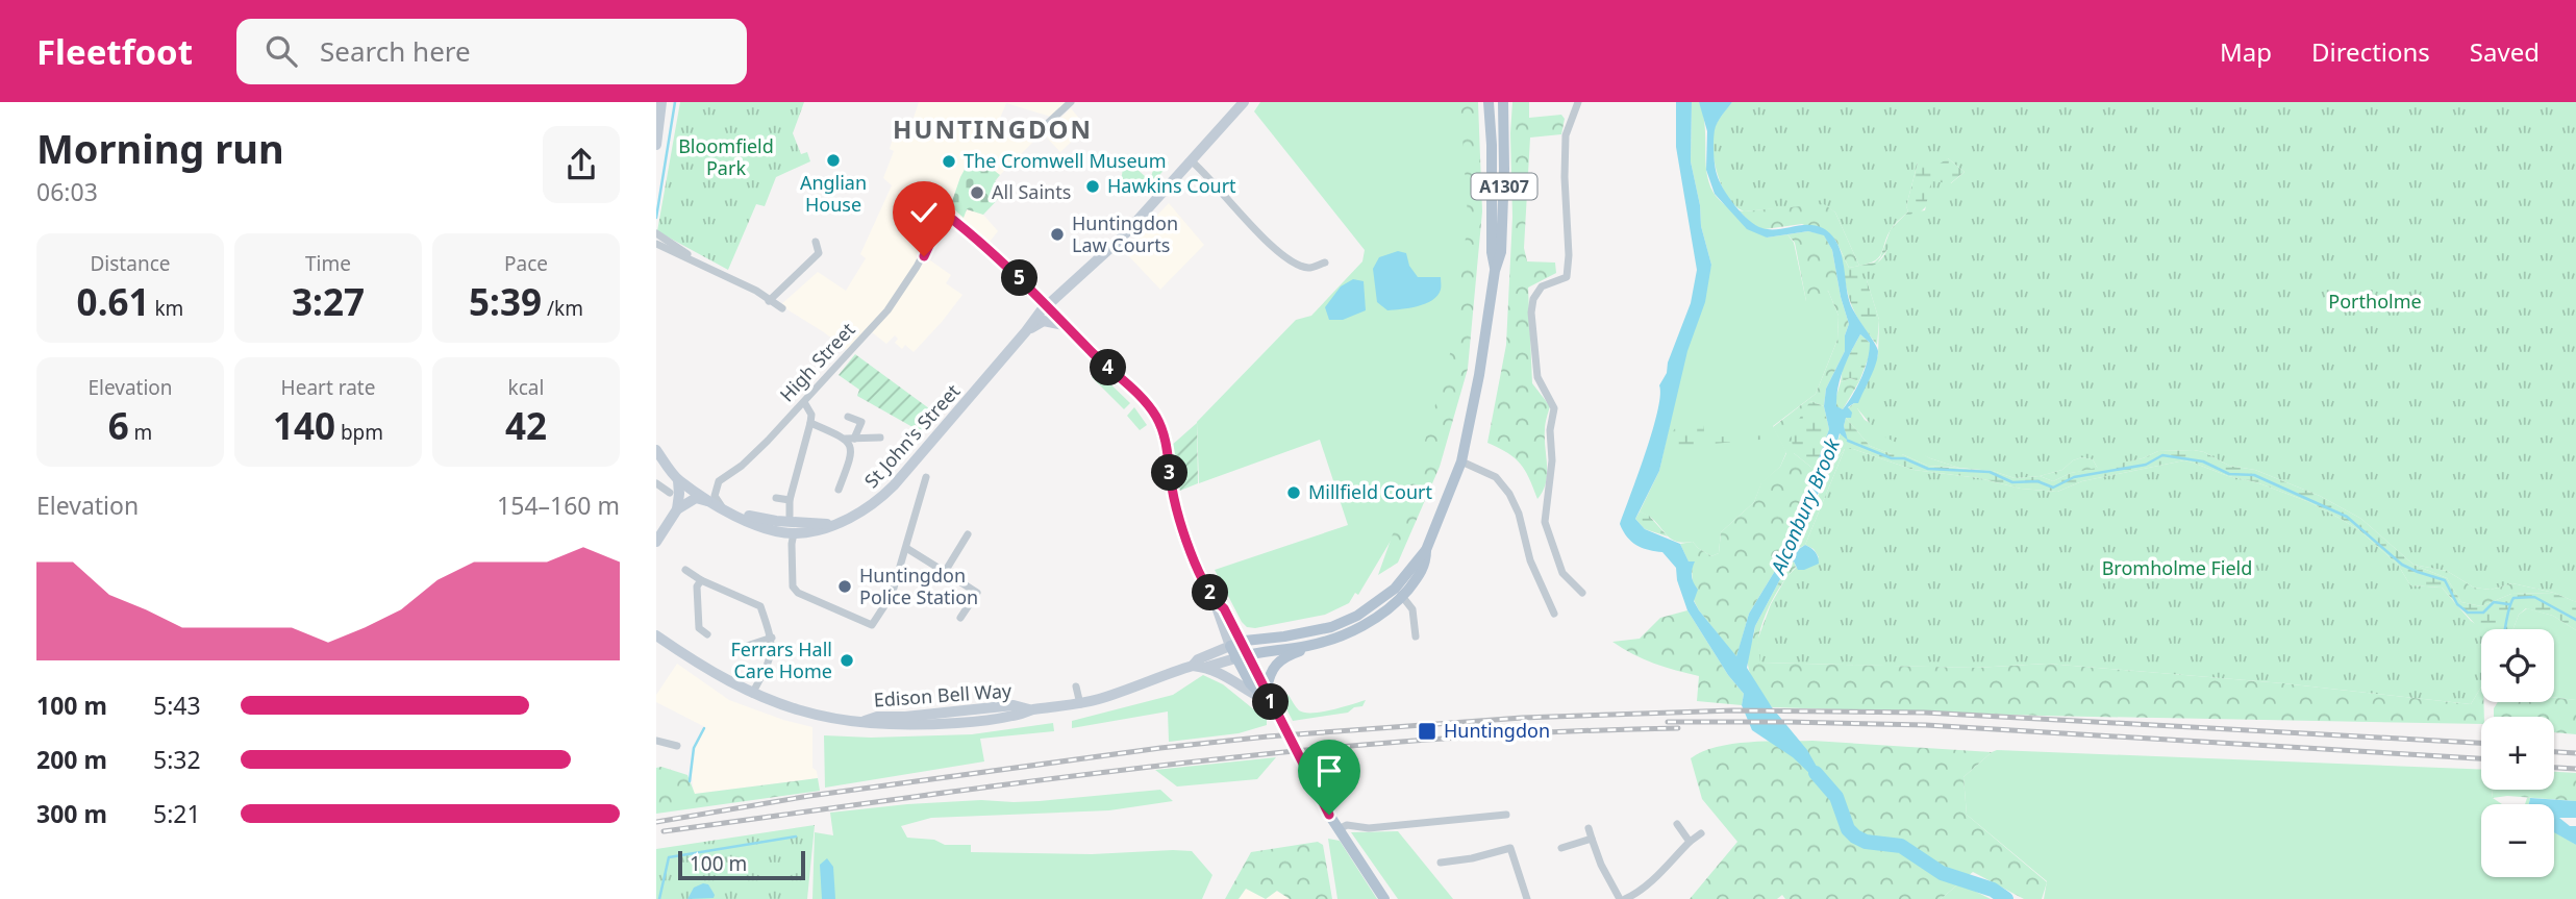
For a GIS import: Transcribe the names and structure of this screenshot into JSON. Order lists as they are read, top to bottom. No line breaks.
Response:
{"streets":{"main road":["A1307","St John's Street","Edison Bell Way"],"street":["High Street"]},"crossings":[["A1307","Edison Bell Way"],["High Street","St John's Street"]],"districts":["HUNTINGDON"],"water":["Alconbury Brook"],"parks":["Bloomfield Park","Portholme","Bromholme Field"],"places":{"other":["Anglian House","The Cromwell Museum","Hawkins Court","All Saints","Huntingdon Law Courts","Millfield Court","Huntingdon Police Station","Ferrars Hall Care Home"],"transit":["Huntingdon"]},"scale_bar":"100 m","page":{"header":"Fleetfoot","search":"Search here","nav":["Map","Directions","Saved"],"heading":["Morning run","06:03"],"stats":[["Distance","0.61 km"],["Time","3:27"],["Pace","5:39 /km"],["Elevation","6 m"],["Heart rate","140 bpm"],["kcal","42"]],"pins":["5","4","3","2","1"],"chart":["Elevation","154–160 m"],"map_buttons":["+","−"],"list":[{"name":"100 m","note":"5:43"},{"name":"200 m","note":"5:32"},{"name":"300 m","note":"5:21"}],"scale":"100 m"}}
